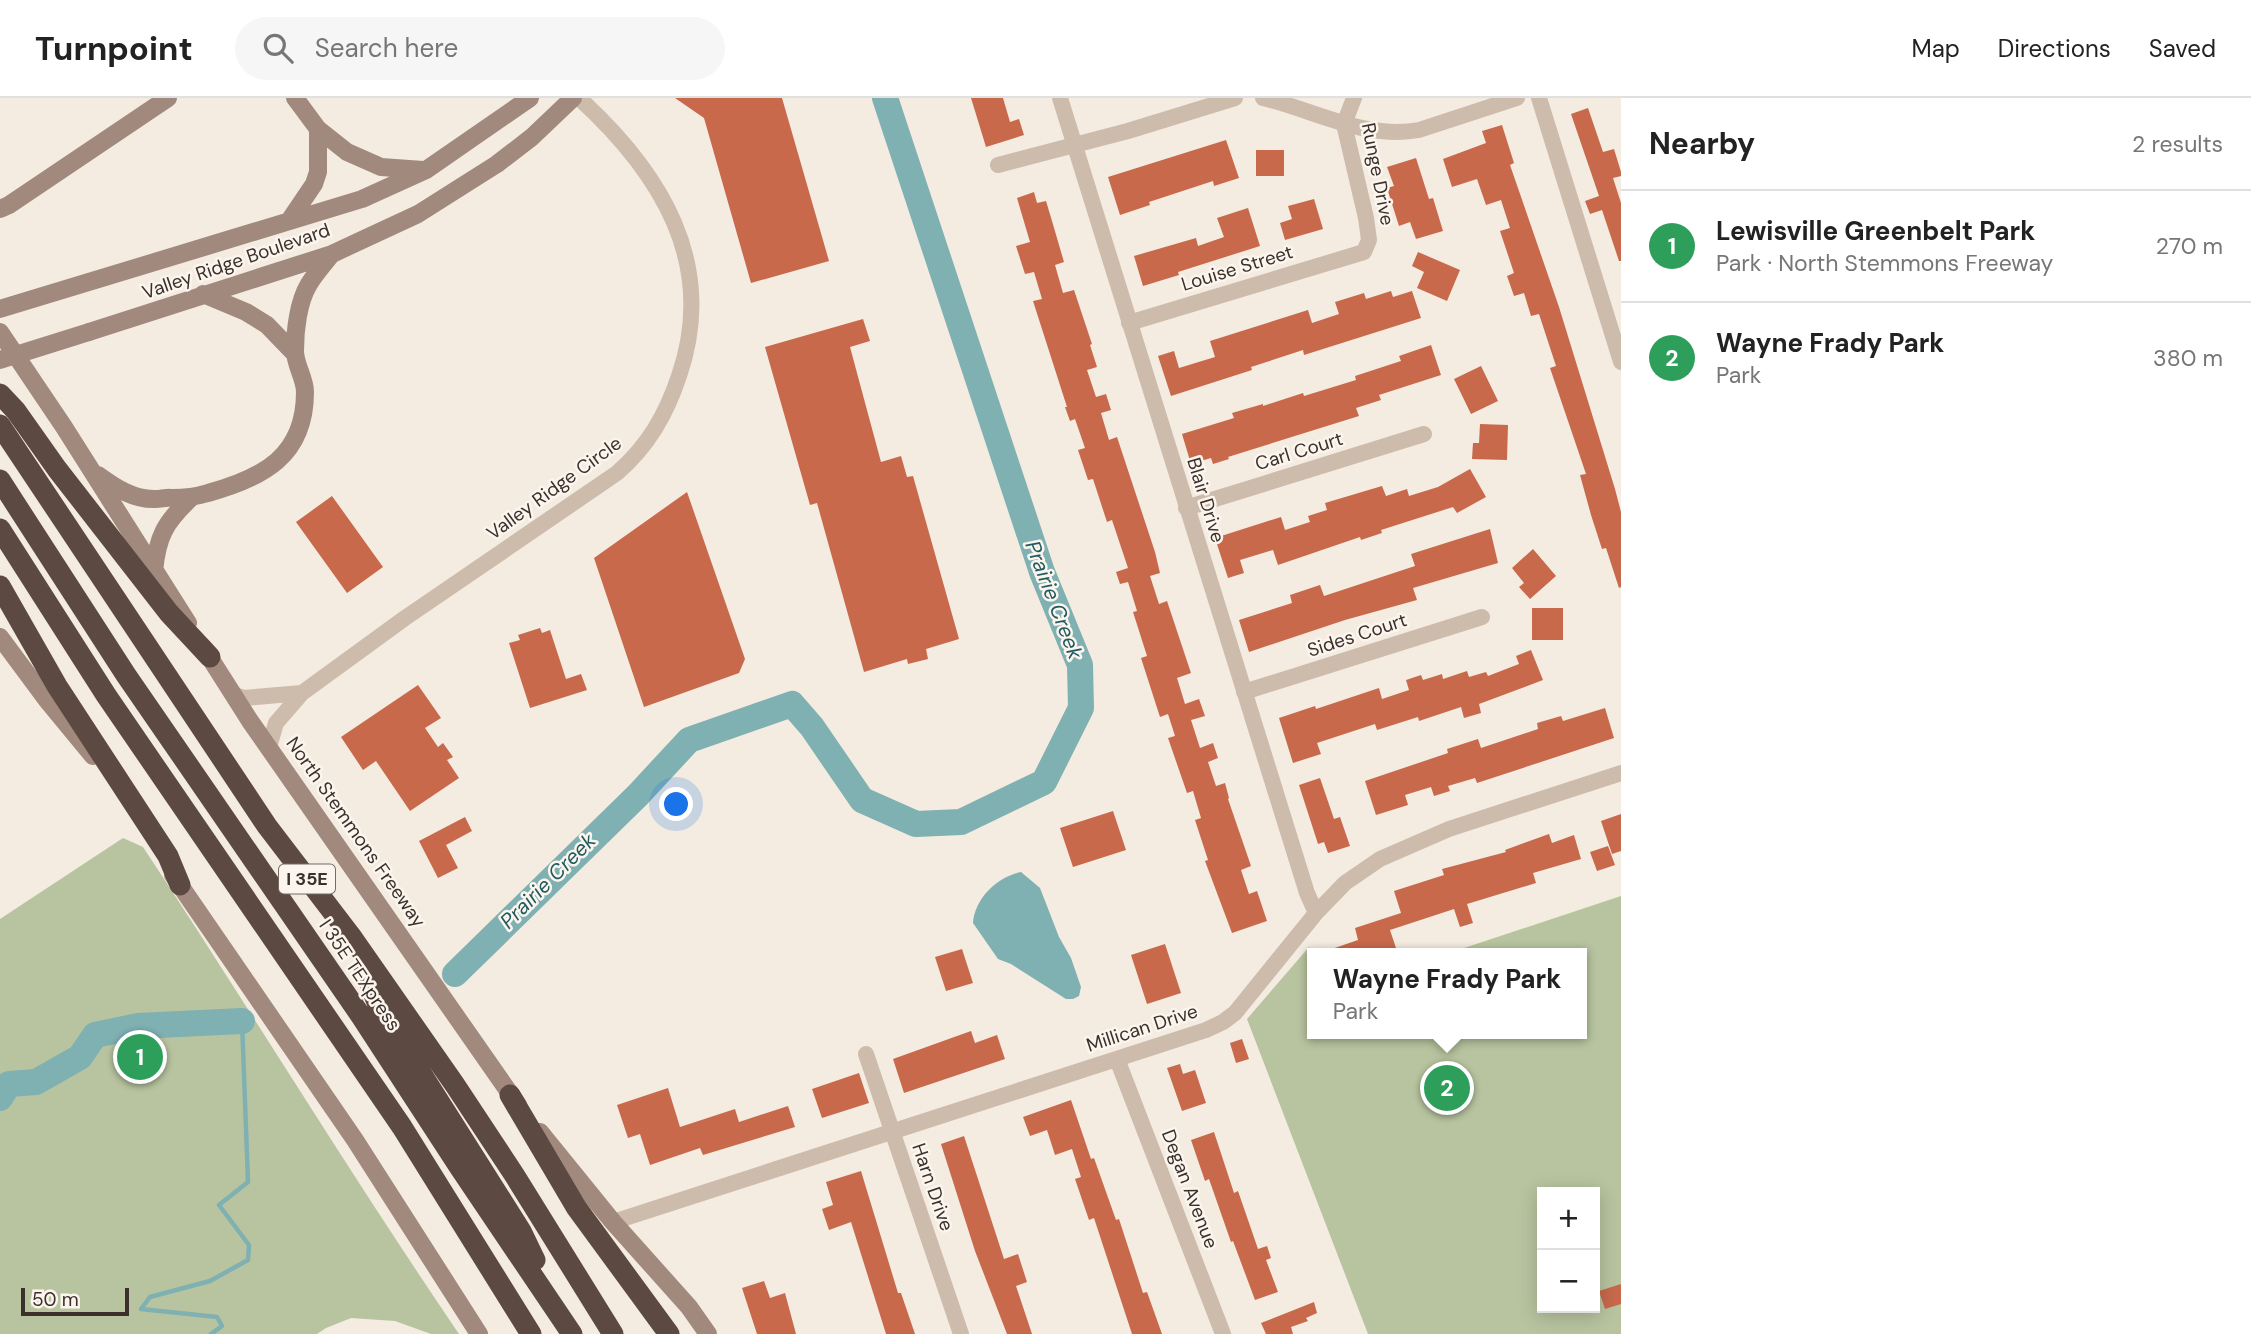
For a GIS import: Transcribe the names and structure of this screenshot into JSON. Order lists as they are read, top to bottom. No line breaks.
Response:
{"streets":{"highway":["I 35E","I 35E TEXpress"],"main road":["Valley Ridge Boulevard","North Stemmons Freeway"],"street":["Runge Drive","Louise Street","Carl Court","Valley Ridge Circle","Blair Drive","Sides Court","Millican Drive","Harn Drive","Degan Avenue"]},"crossings":[["Runge Drive","Louise Street"],["Louise Street","Blair Drive"],["Carl Court","Blair Drive"],["Valley Ridge Circle","North Stemmons Freeway"],["Blair Drive","Sides Court"],["Blair Drive","Millican Drive"],["North Stemmons Freeway","Millican Drive"],["Millican Drive","Harn Drive"],["Millican Drive","Degan Avenue"]],"water":["Prairie Creek"],"scale_bar":"50 m","page":{"header":"Turnpoint","search":"Search here","nav":["Map","Directions","Saved"],"heading":["Nearby","2 results"],"list":[{"mark":"1","name":"Lewisville Greenbelt Park","note":"Park · North Stemmons Freeway","value":"270 m"},{"mark":"2","name":"Wayne Frady Park","note":"Park","value":"380 m"}],"popup":["Wayne Frady Park","Park"],"pins":["1","2"],"map_buttons":["+","−"],"scale":"50 m"}}
